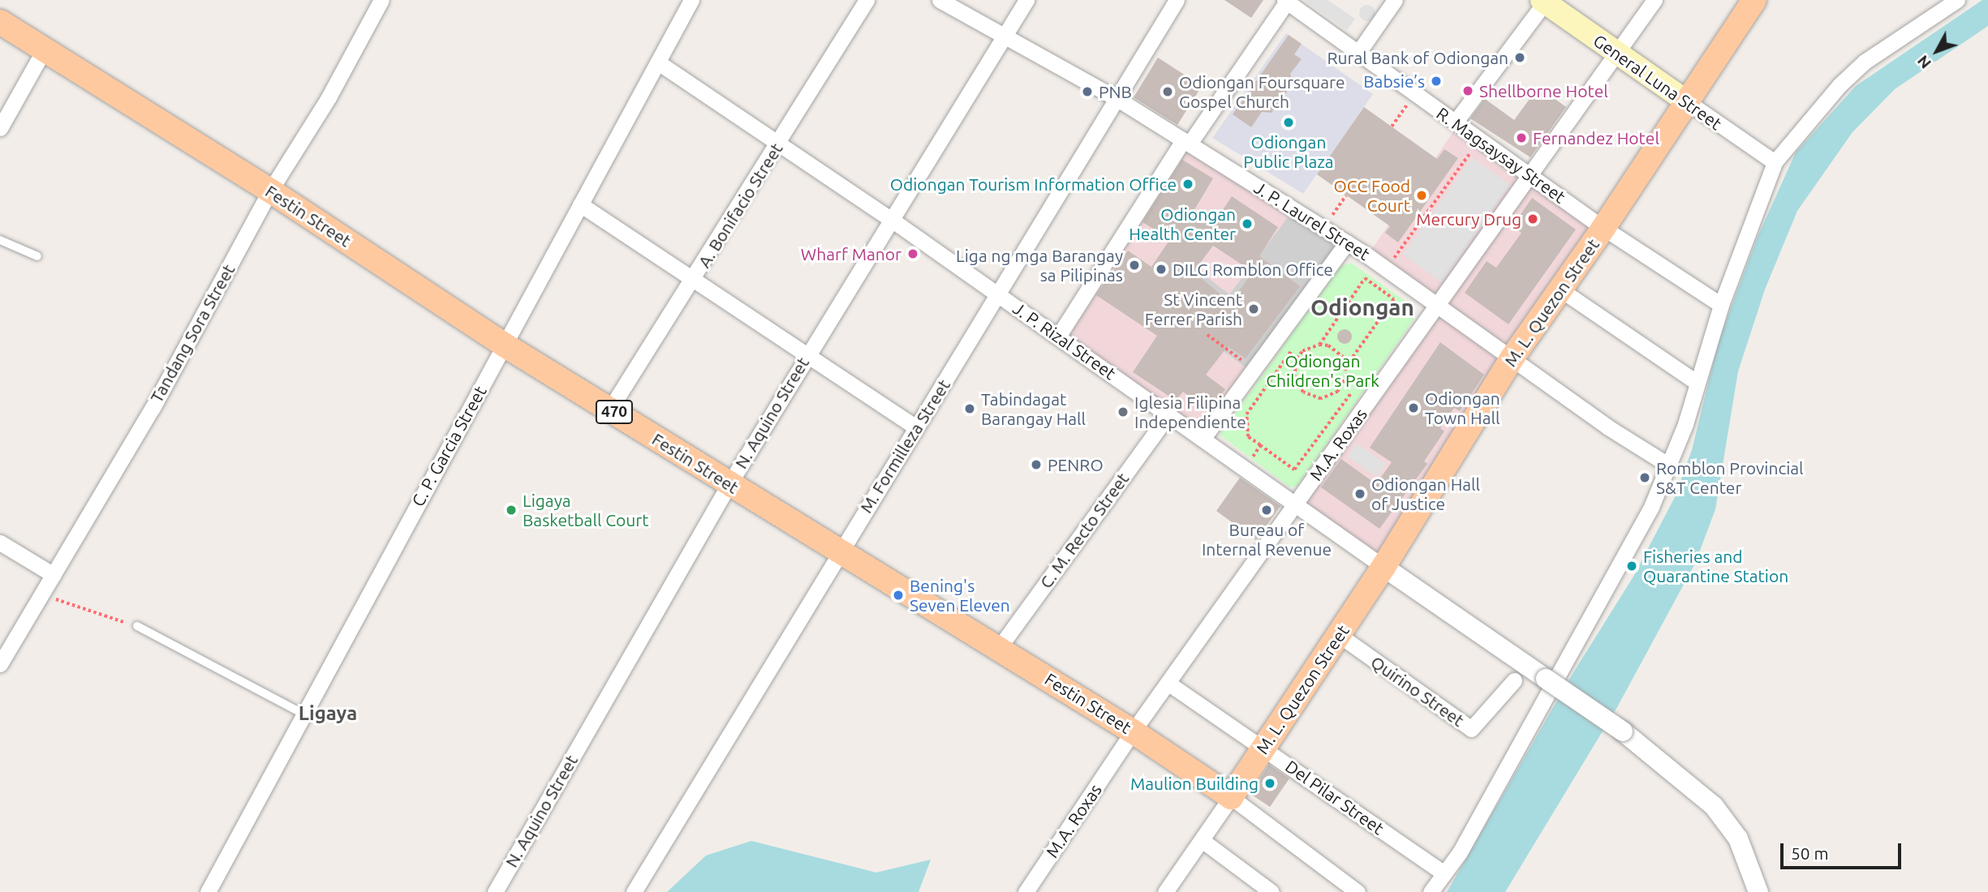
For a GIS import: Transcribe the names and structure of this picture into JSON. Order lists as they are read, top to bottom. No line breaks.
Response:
{"streets":{"main road":["General Luna Street","Festin Street","M. L. Quezon Street","470"],"street":["R. Magsaysay Street","A. Bonifacio Street","J. P. Laurel Street","Tandang Sora Street","J. P. Rizal Street","N. Aquino Street","M.A. Roxas","C. P. Garcia Street","M. Formilleza Street","C. M. Recto Street","Quirino Street","Del Pilar Street"]},"crossings":[["General Luna Street","M. L. Quezon Street"],["General Luna Street","M.A. Roxas"],["R. Magsaysay Street","M. L. Quezon Street"],["R. Magsaysay Street","M.A. Roxas"],["A. Bonifacio Street","Festin Street"],["A. Bonifacio Street","J. P. Rizal Street"],["Festin Street","M. L. Quezon Street"],["Festin Street","Tandang Sora Street"],["Festin Street","N. Aquino Street"],["Festin Street","M.A. Roxas"],["Festin Street","C. P. Garcia Street"],["Festin Street","M. Formilleza Street"],["Festin Street","C. M. Recto Street"],["J. P. Laurel Street","M. L. Quezon Street"],["J. P. Laurel Street","N. Aquino Street"],["J. P. Laurel Street","M.A. Roxas"],["J. P. Laurel Street","M. Formilleza Street"],["M. L. Quezon Street","J. P. Rizal Street"],["M. L. Quezon Street","Quirino Street"],["M. L. Quezon Street","Del Pilar Street"],["J. P. Rizal Street","N. Aquino Street"],["J. P. Rizal Street","M.A. Roxas"],["J. P. Rizal Street","C. P. Garcia Street"],["J. P. Rizal Street","M. Formilleza Street"],["J. P. Rizal Street","C. M. Recto Street"],["M.A. Roxas","Del Pilar Street"]],"districts":["Odiongan","Ligaya"],"parks":["Odiongan Children's Park"],"places":["Rural Bank of Odiongan","Babsie’s","Shellborne Hotel","PNB","Odiongan Foursquare Gospel Church","Odiongan Public Plaza","Fernandez Hotel","Odiongan Tourism Information Office","OCC Food Court","Mercury Drug","Odiongan Health Center","Wharf Manor","Liga ng mga Barangay sa Pilipinas","DILG Romblon Office","St Vincent Ferrer Parish","Odiongan Town Hall","Tabindagat Barangay Hall","Iglesia Filipina Independiente","PENRO","Romblon Provincial S&T Center","Odiongan Hall of Justice","Ligaya Basketball Court","Bureau of Internal Revenue","Fisheries and Quarantine Station","Bening's Seven Eleven","Maulion Building"],"scale_bar":"50 m","north":"bottom left"}
